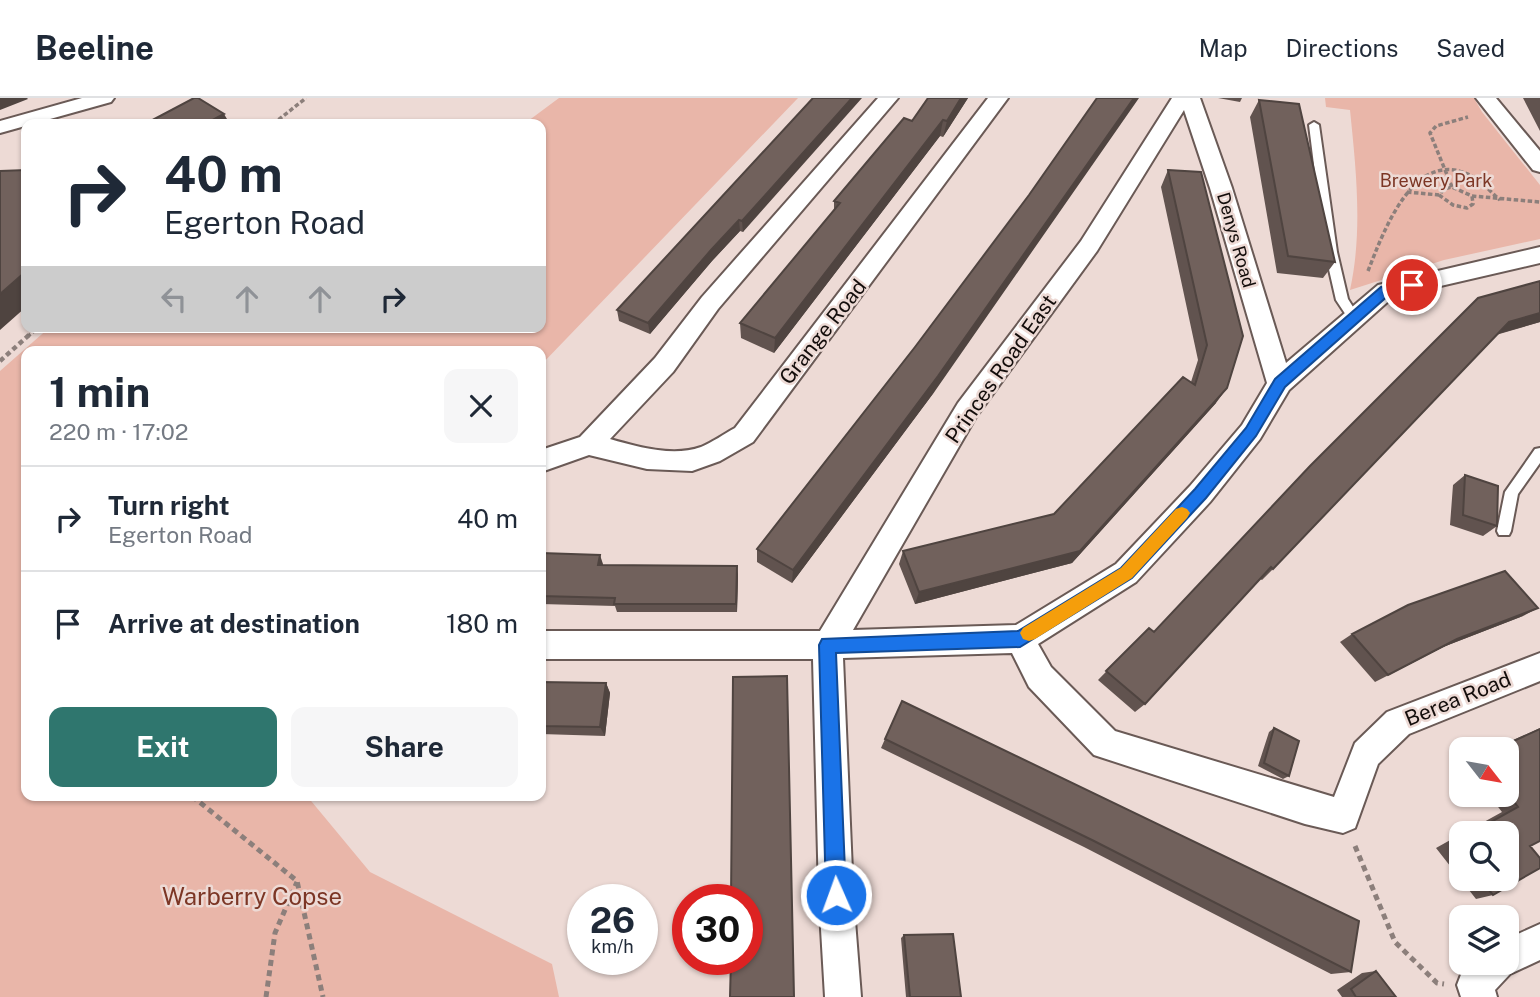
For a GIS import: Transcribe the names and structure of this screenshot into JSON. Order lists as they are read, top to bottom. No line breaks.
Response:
{"streets":{"street":["Denys Road","Grange Road","Princes Road East","Berea Road"]},"parks":["Brewery Park","Warberry Copse"],"north":"bottom right","page":{"header":"Beeline","nav":["Map","Directions","Saved"],"turn":["40 m","Egerton Road"],"heading":["1 min","220 m · 17:02"],"list":[{"name":"Turn right","note":"Egerton Road","value":"40 m"},{"name":"Arrive at destination","value":"180 m"}],"buttons":["Exit","Share"],"speed":"26 km/h","limit":"30"}}
